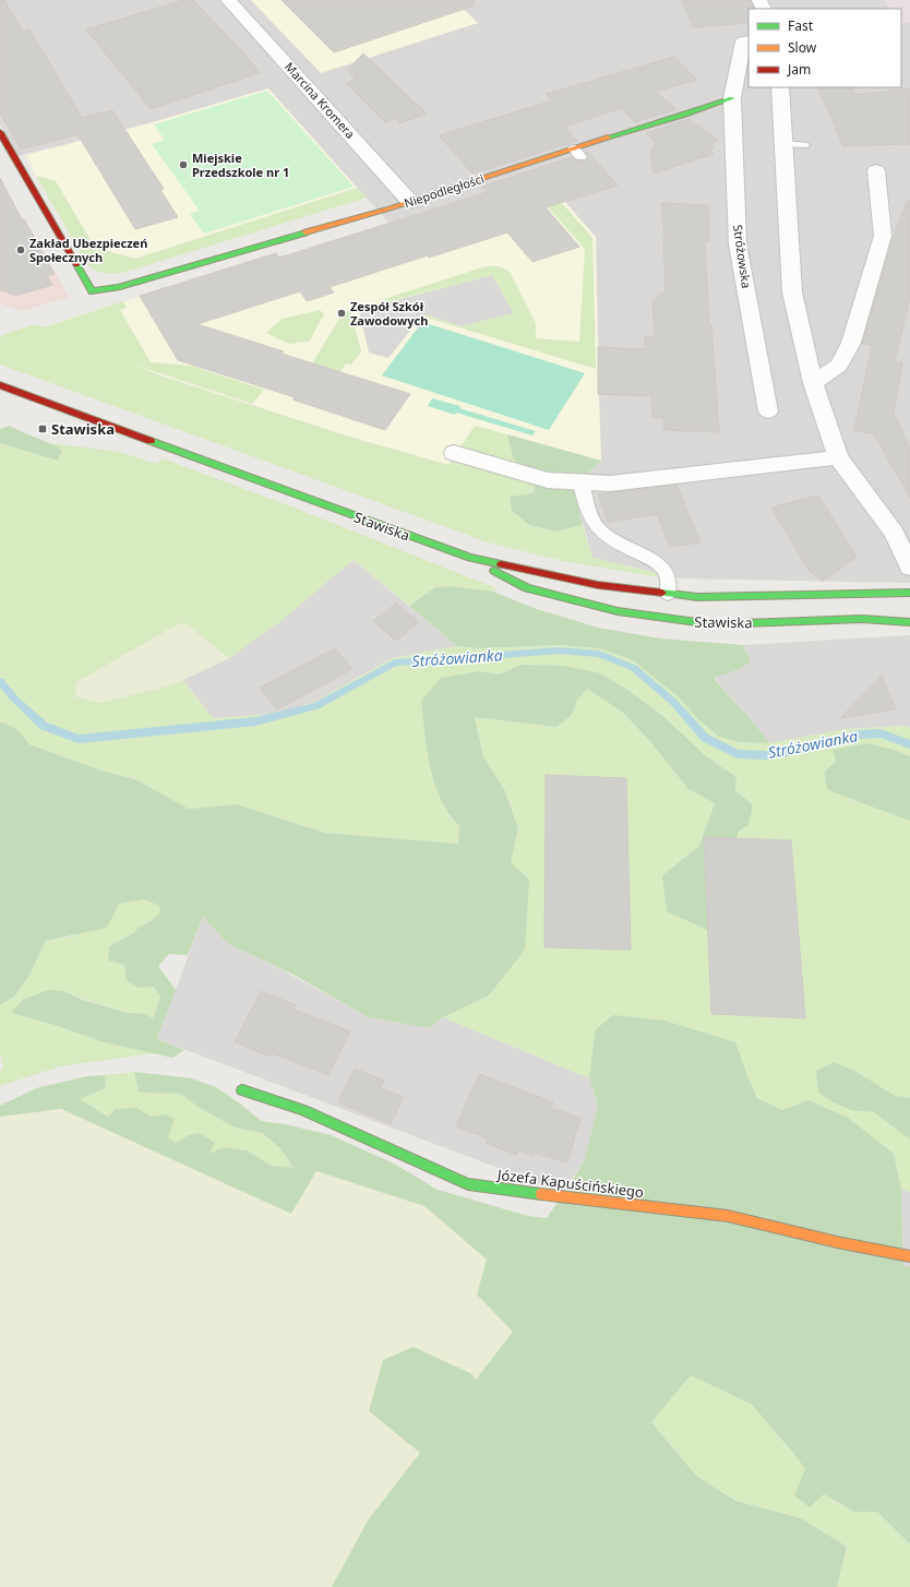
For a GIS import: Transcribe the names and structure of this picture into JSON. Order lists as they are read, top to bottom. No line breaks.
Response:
{"streets":{"street":["Marcina Kromera","Niepodległości","Stróżowska","Stawiska","Józefa Kapuścińskiego"]},"crossings":[["Marcina Kromera","Niepodległości"],["Niepodległości","Stróżowska"]],"water":["Stróżowianka"],"places":{"other":["Miejskie Przedszkole nr 1","Zakład Ubezpieczeń Społecznych","Zespół Szkół Zawodowych"],"transit":["Stawiska"]},"legend":["Fast","Slow","Jam"]}
